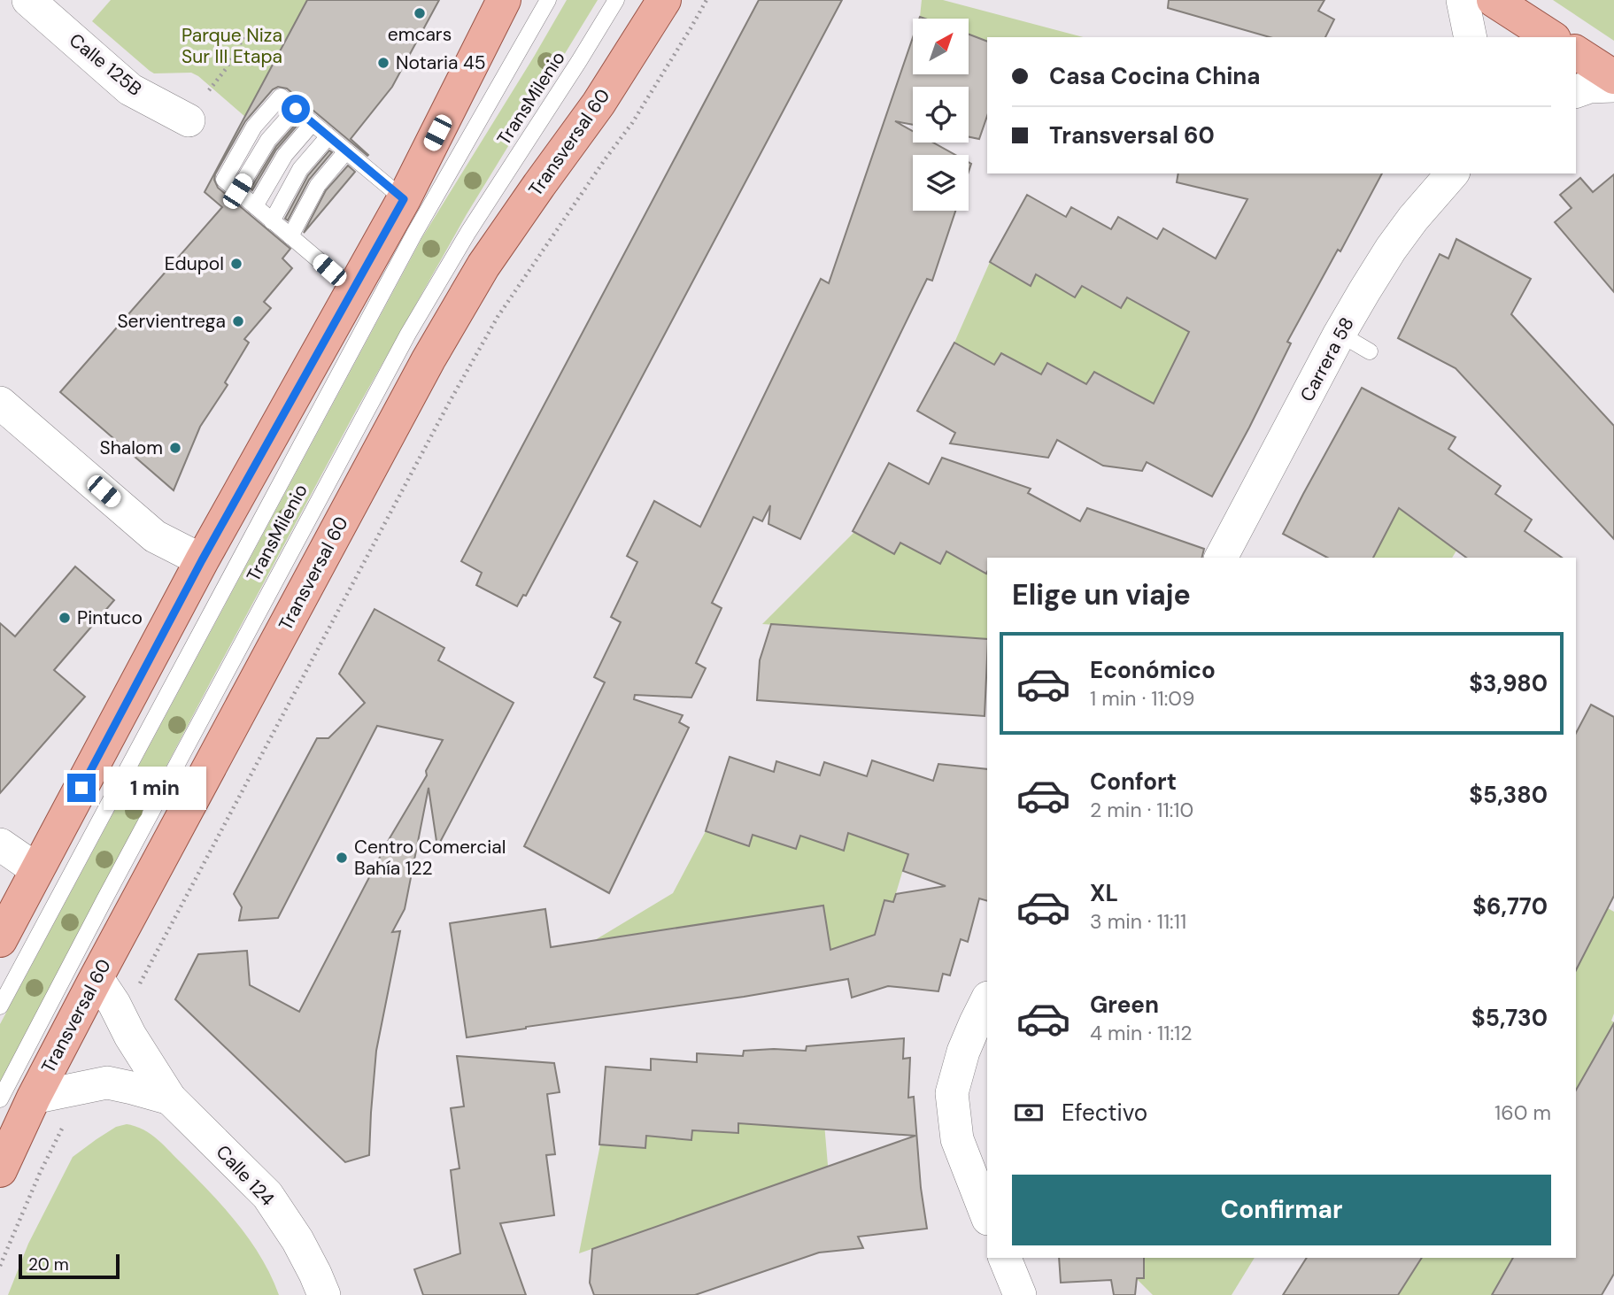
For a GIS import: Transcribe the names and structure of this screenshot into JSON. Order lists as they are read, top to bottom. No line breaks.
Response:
{"streets":{"main road":["Transversal 60"],"street":["Calle 125B","Carrera 58","Calle 124"],"lane":["TransMilenio"]},"crossings":[["Transversal 60","Calle 124"]],"parks":["Parque Niza Sur III Etapa"],"places":["emcars","Notaria 45","Edupol","Servientrega","Shalom","Pintuco","Centro Comercial Bahía 122"],"scale_bar":"20 m","north":"top right","page":{"banner":["Casa Cocina China","Transversal 60"],"heading":"Elige un viaje","list":[{"name":"Económico","note":"1 min · 11:09","value":"$3,980"},{"name":"Confort","note":"2 min · 11:10","value":"$5,380"},{"name":"XL","note":"3 min · 11:11","value":"$6,770"},{"name":"Green","note":"4 min · 11:12","value":"$5,730"}],"bubble":"1 min","pay":["Efectivo","160 m"],"buttons":"Confirmar","scale":"20 m"}}
